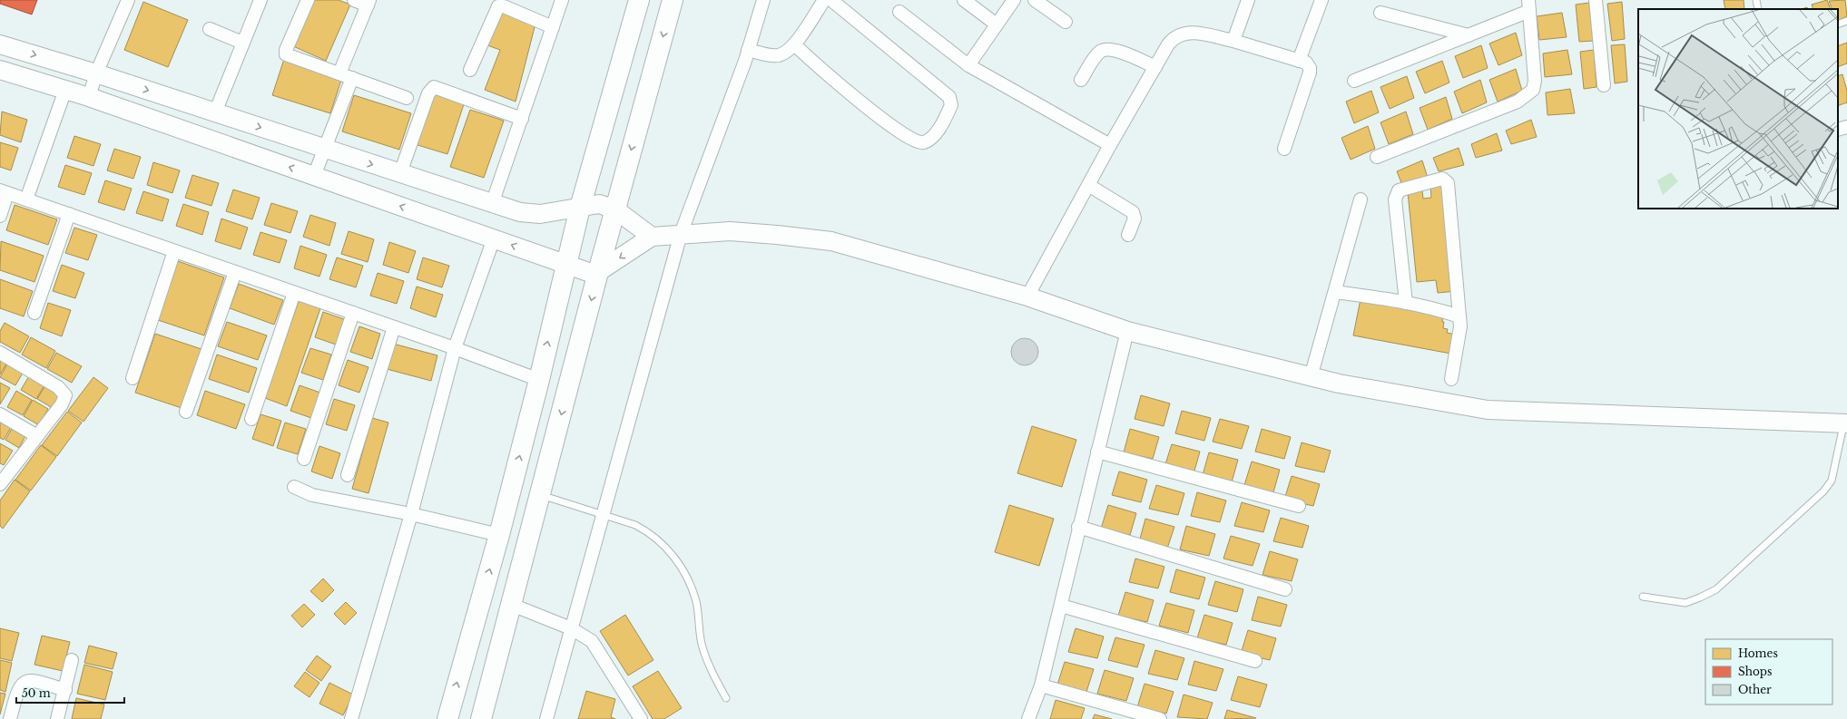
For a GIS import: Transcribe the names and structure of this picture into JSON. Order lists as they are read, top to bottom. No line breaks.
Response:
{"legend":["Homes","Shops","Other"],"scale_bar":"50 m"}
